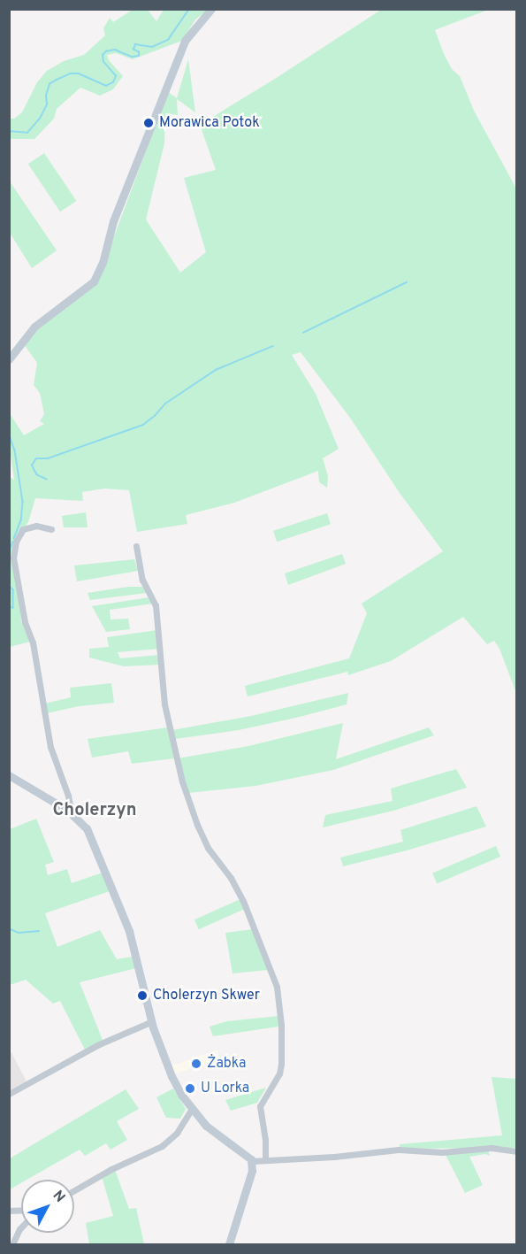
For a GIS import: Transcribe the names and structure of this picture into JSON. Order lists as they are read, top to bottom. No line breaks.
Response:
{"districts":["Cholerzyn"],"places":["Morawica Potok","Cholerzyn Skwer","Żabka","U Lorka"],"north":"top right"}
